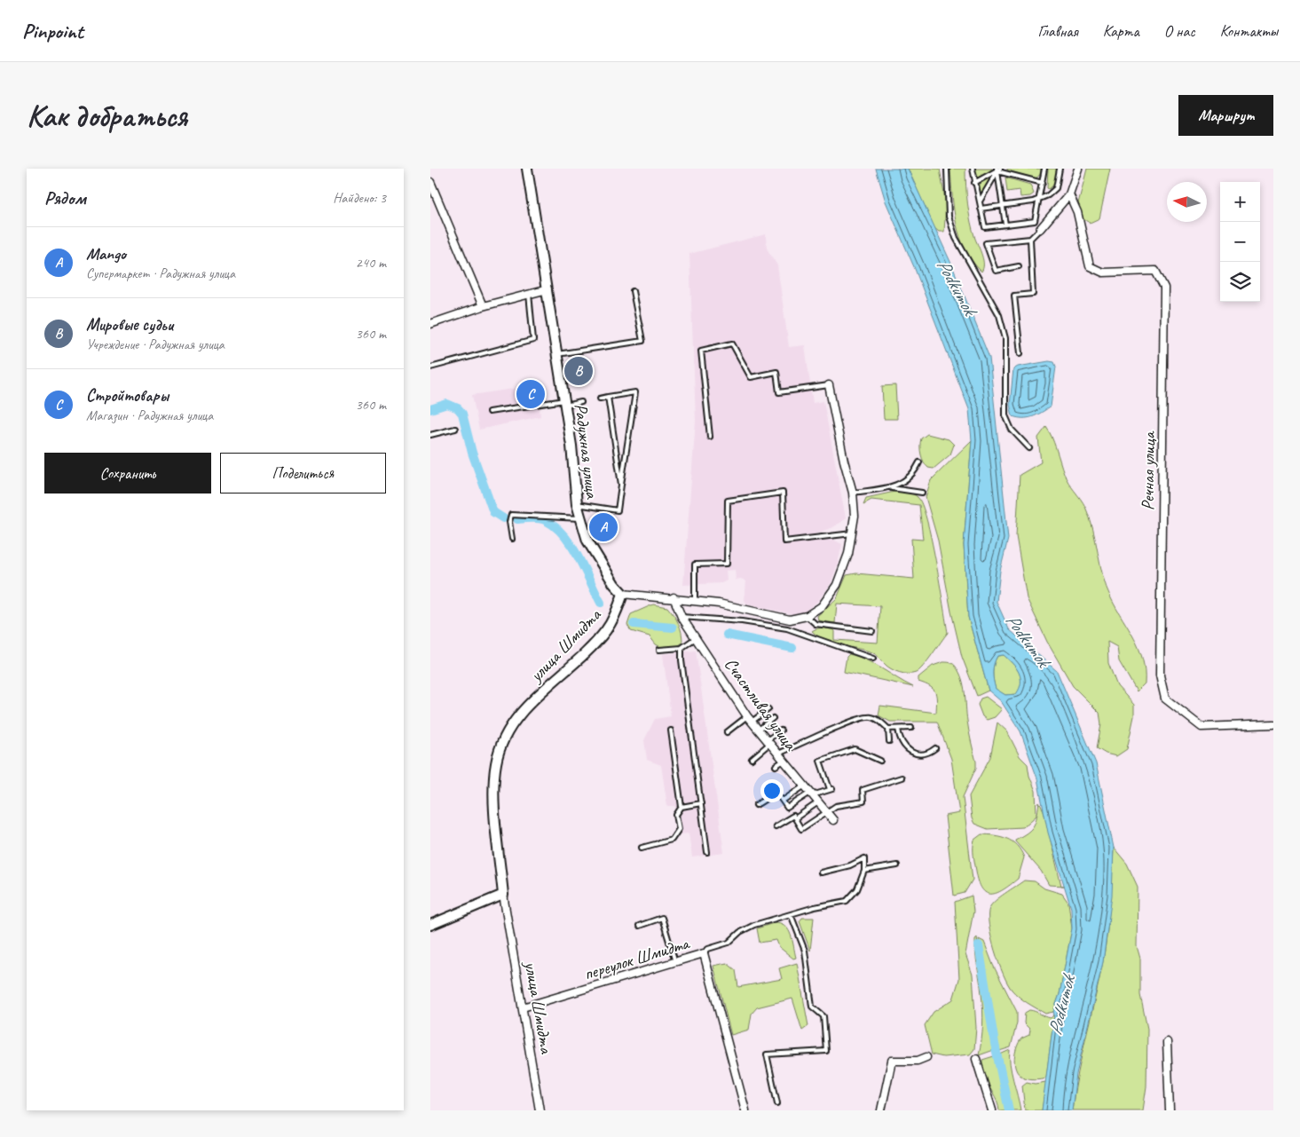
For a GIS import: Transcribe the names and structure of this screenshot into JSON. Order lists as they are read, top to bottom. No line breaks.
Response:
{"streets":{"street":["Радужная улица","Речная улица","улица Шмидта","Счастливая улица","переулок Шмидта"]},"crossings":[["Радужная улица","улица Шмидта"],["улица Шмидта","переулок Шмидта"]],"water":["Podkumok"],"north":"left","page":{"header":"Pinpoint","nav":["Главная","Карта","О нас","Контакты"],"buttons":["Маршрут",["Сохранить","Поделиться"]],"title":"Как добраться","heading":["Рядом","Найдено: 3"],"map_buttons":["+","−"],"list":[{"mark":"A","name":"Mango","note":"Супермаркет · Радужная улица","value":"240 m"},{"mark":"B","name":"Мировые судьи","note":"Учреждение · Радужная улица","value":"360 m"},{"mark":"C","name":"Стройтовары","note":"Магазин · Радужная улица","value":"360 m"}],"pins":["B","C","A"]}}
